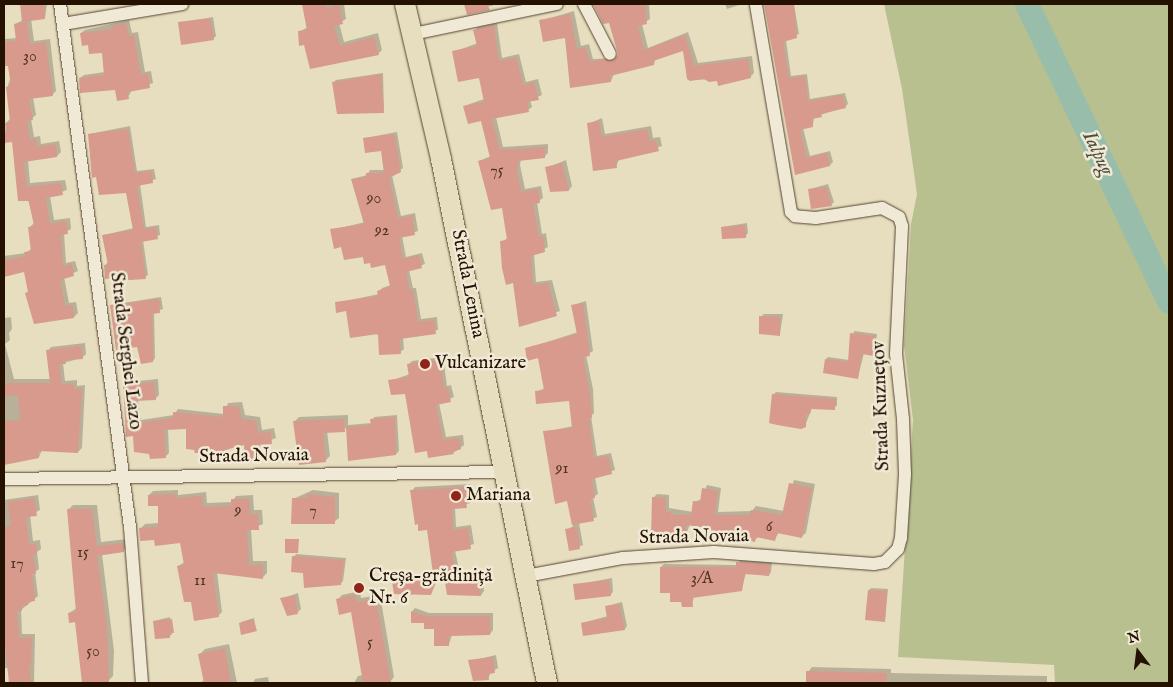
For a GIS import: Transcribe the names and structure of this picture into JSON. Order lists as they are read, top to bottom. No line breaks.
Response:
{"streets":{"main road":["Strada Lenina"],"street":["Strada Serghei Lazo","Strada Kuznețov","Strada Novaia"]},"crossings":[["Strada Lenina","Strada Novaia"],["Strada Serghei Lazo","Strada Novaia"],["Strada Kuznețov","Strada Novaia"]],"water":["Ialpug"],"places":["Vulcanizare","Mariana","Creșa-grădiniță Nr. 6"],"house_numbers":["30","75","90","92","91","9","7","6","15","17","3/A","11","5","50"],"north":"top"}
